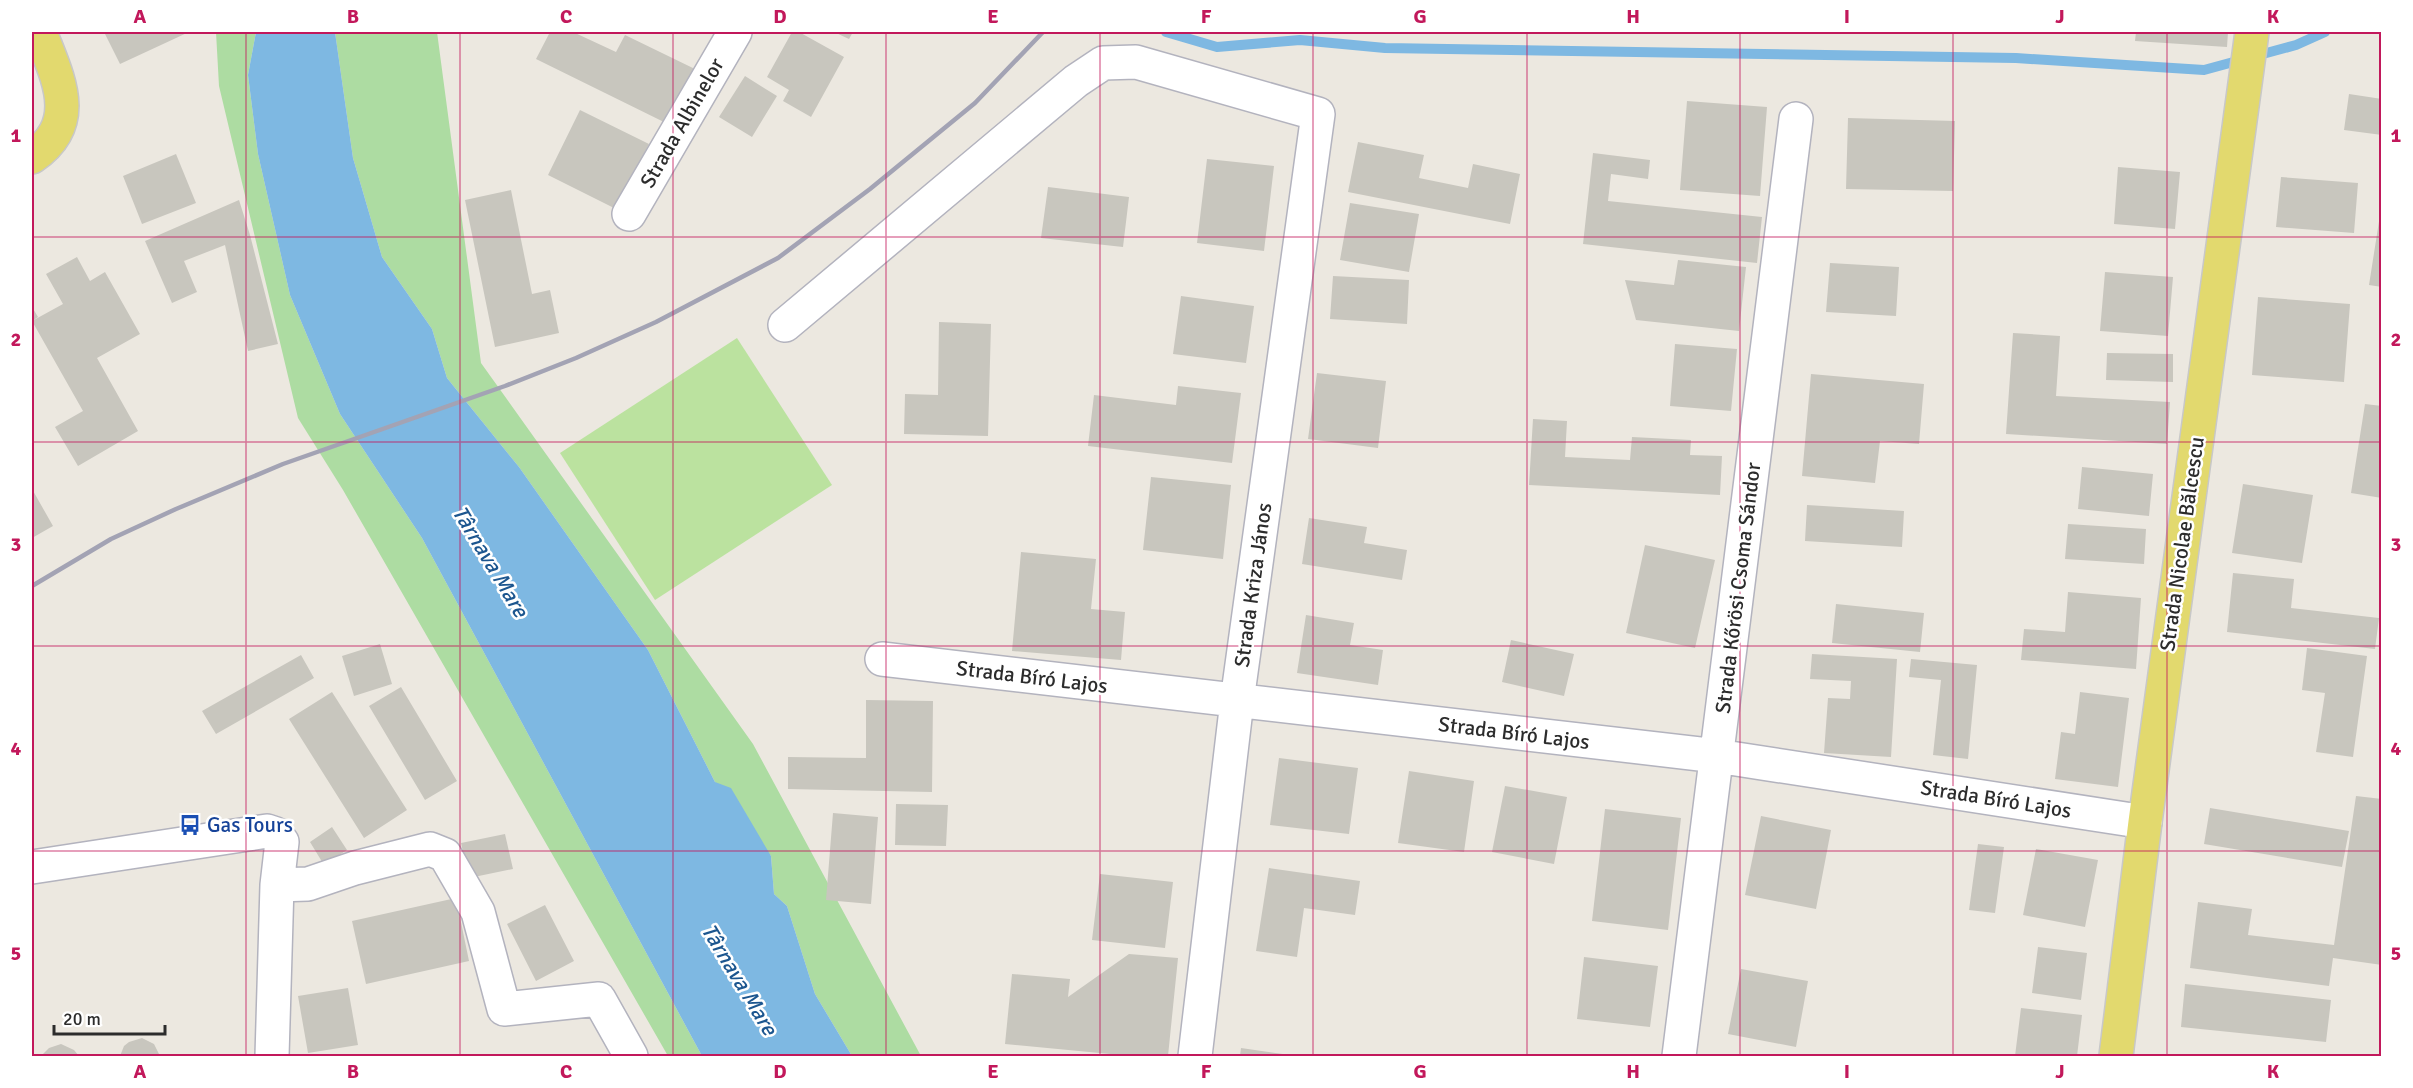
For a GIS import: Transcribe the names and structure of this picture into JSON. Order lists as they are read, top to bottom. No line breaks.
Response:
{"streets":{"main road":["Strada Nicolae Bălcescu"],"street":["Strada Albinelor","Strada Kriza János","Strada Kőrösi Csoma Sándor","Strada Bíró Lajos"]},"crossings":[["Strada Nicolae Bălcescu","Strada Bíró Lajos"],["Strada Kriza János","Strada Bíró Lajos"],["Strada Kőrösi Csoma Sándor","Strada Bíró Lajos"]],"water":["Târnava Mare"],"places":{"bus stop":["Gas Tours"]},"scale_bar":"20 m","grid":{"columns":["A","B","C","D","E","F","G","H","I","J","K"],"rows":["1","2","3","4","5"]}}
